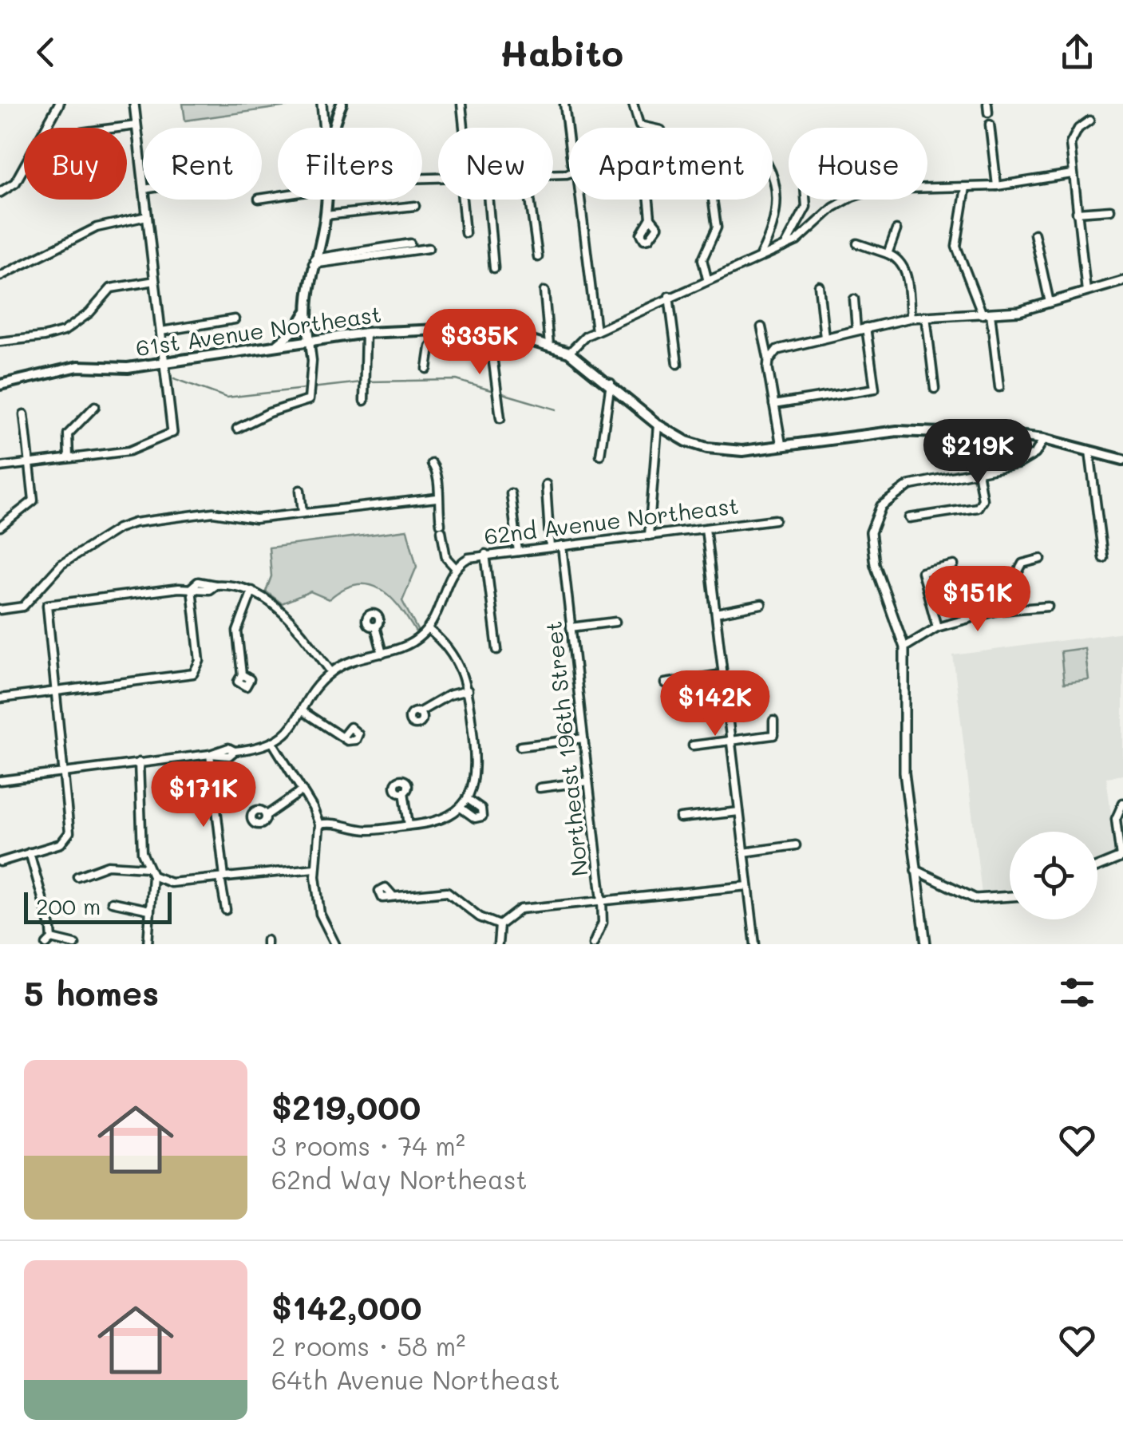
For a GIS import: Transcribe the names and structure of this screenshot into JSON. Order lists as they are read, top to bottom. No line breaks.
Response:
{"streets":{"main road":["61st Avenue Northeast"],"street":["62nd Avenue Northeast","Northeast 196th Street"]},"crossings":[["62nd Avenue Northeast","Northeast 196th Street"]],"scale_bar":"200 m","page":{"header":"Habito","chip":["Buy","Rent","Filters","New","Apartment","House"],"price":["$335K","$219K","$151K","$142K","$171K"],"scale":"200 m","heading":"5 homes","list":[{"name":"$219,000","note":"3 rooms · 74 m² · 62nd Way Northeast"},{"name":"$142,000","note":"2 rooms · 58 m² · 64th Avenue Northeast"}]}}
